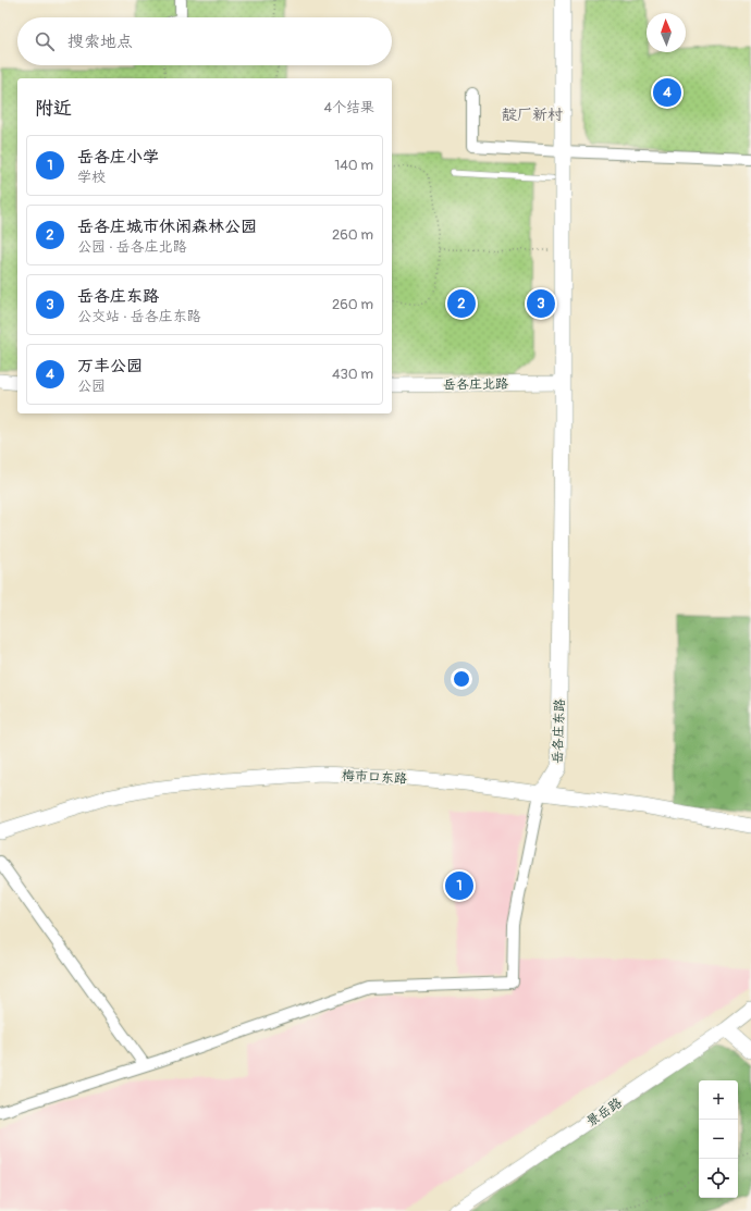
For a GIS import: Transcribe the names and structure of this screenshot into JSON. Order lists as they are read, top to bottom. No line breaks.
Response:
{"streets":{"main road":["岳各庄东路"],"street":["岳各庄北路","梅市口东路","景岳路"]},"crossings":[["岳各庄北路","岳各庄东路"],["岳各庄东路","梅市口东路"]],"districts":["靛厂新村"],"north":"top","page":{"search":"搜索地点","pins":["4","2","3","1"],"heading":["附近","4个结果"],"list":[{"mark":"1","name":"岳各庄小学","note":"学校","value":"140 m"},{"mark":"2","name":"岳各庄城市休闲森林公园","note":"公园 · 岳各庄北路","value":"260 m"},{"mark":"3","name":"岳各庄东路","note":"公交站 · 岳各庄东路","value":"260 m"},{"mark":"4","name":"万丰公园","note":"公园","value":"430 m"}],"map_buttons":["+","−"]}}
